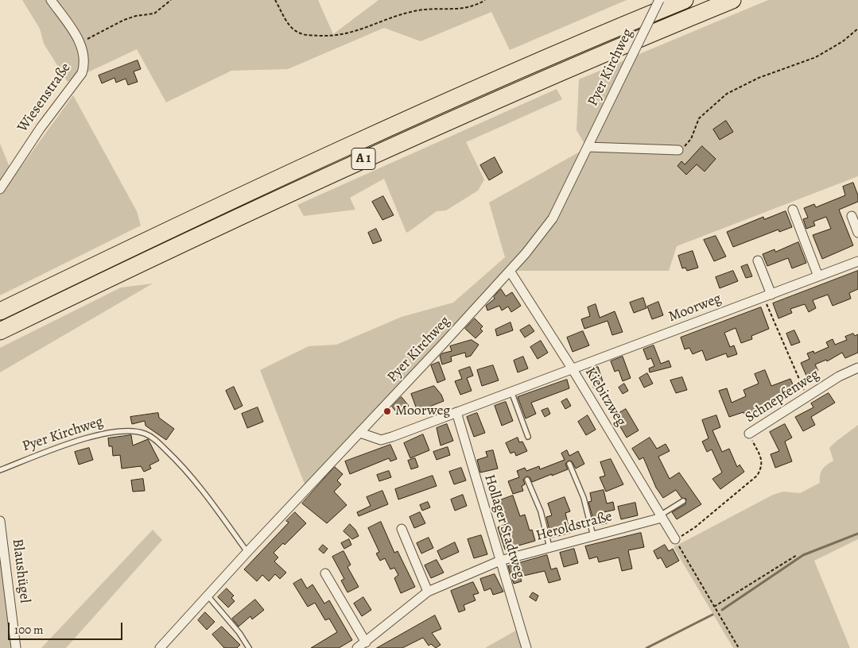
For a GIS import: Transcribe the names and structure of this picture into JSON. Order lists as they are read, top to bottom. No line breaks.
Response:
{"streets":{"highway":["A 1"],"street":["Pyer Kirchweg","Wiesenstraße","Moorweg","Schnepfenweg","Kiebitzweg","Hollager Stadtweg","Heroldstraße","Blaushügel"]},"crossings":[["Pyer Kirchweg","Moorweg"],["Pyer Kirchweg","Kiebitzweg"],["Moorweg","Kiebitzweg"],["Moorweg","Hollager Stadtweg"],["Schnepfenweg","Kiebitzweg"],["Kiebitzweg","Heroldstraße"],["Hollager Stadtweg","Heroldstraße"]],"places":["Moorweg"],"scale_bar":"100 m"}
